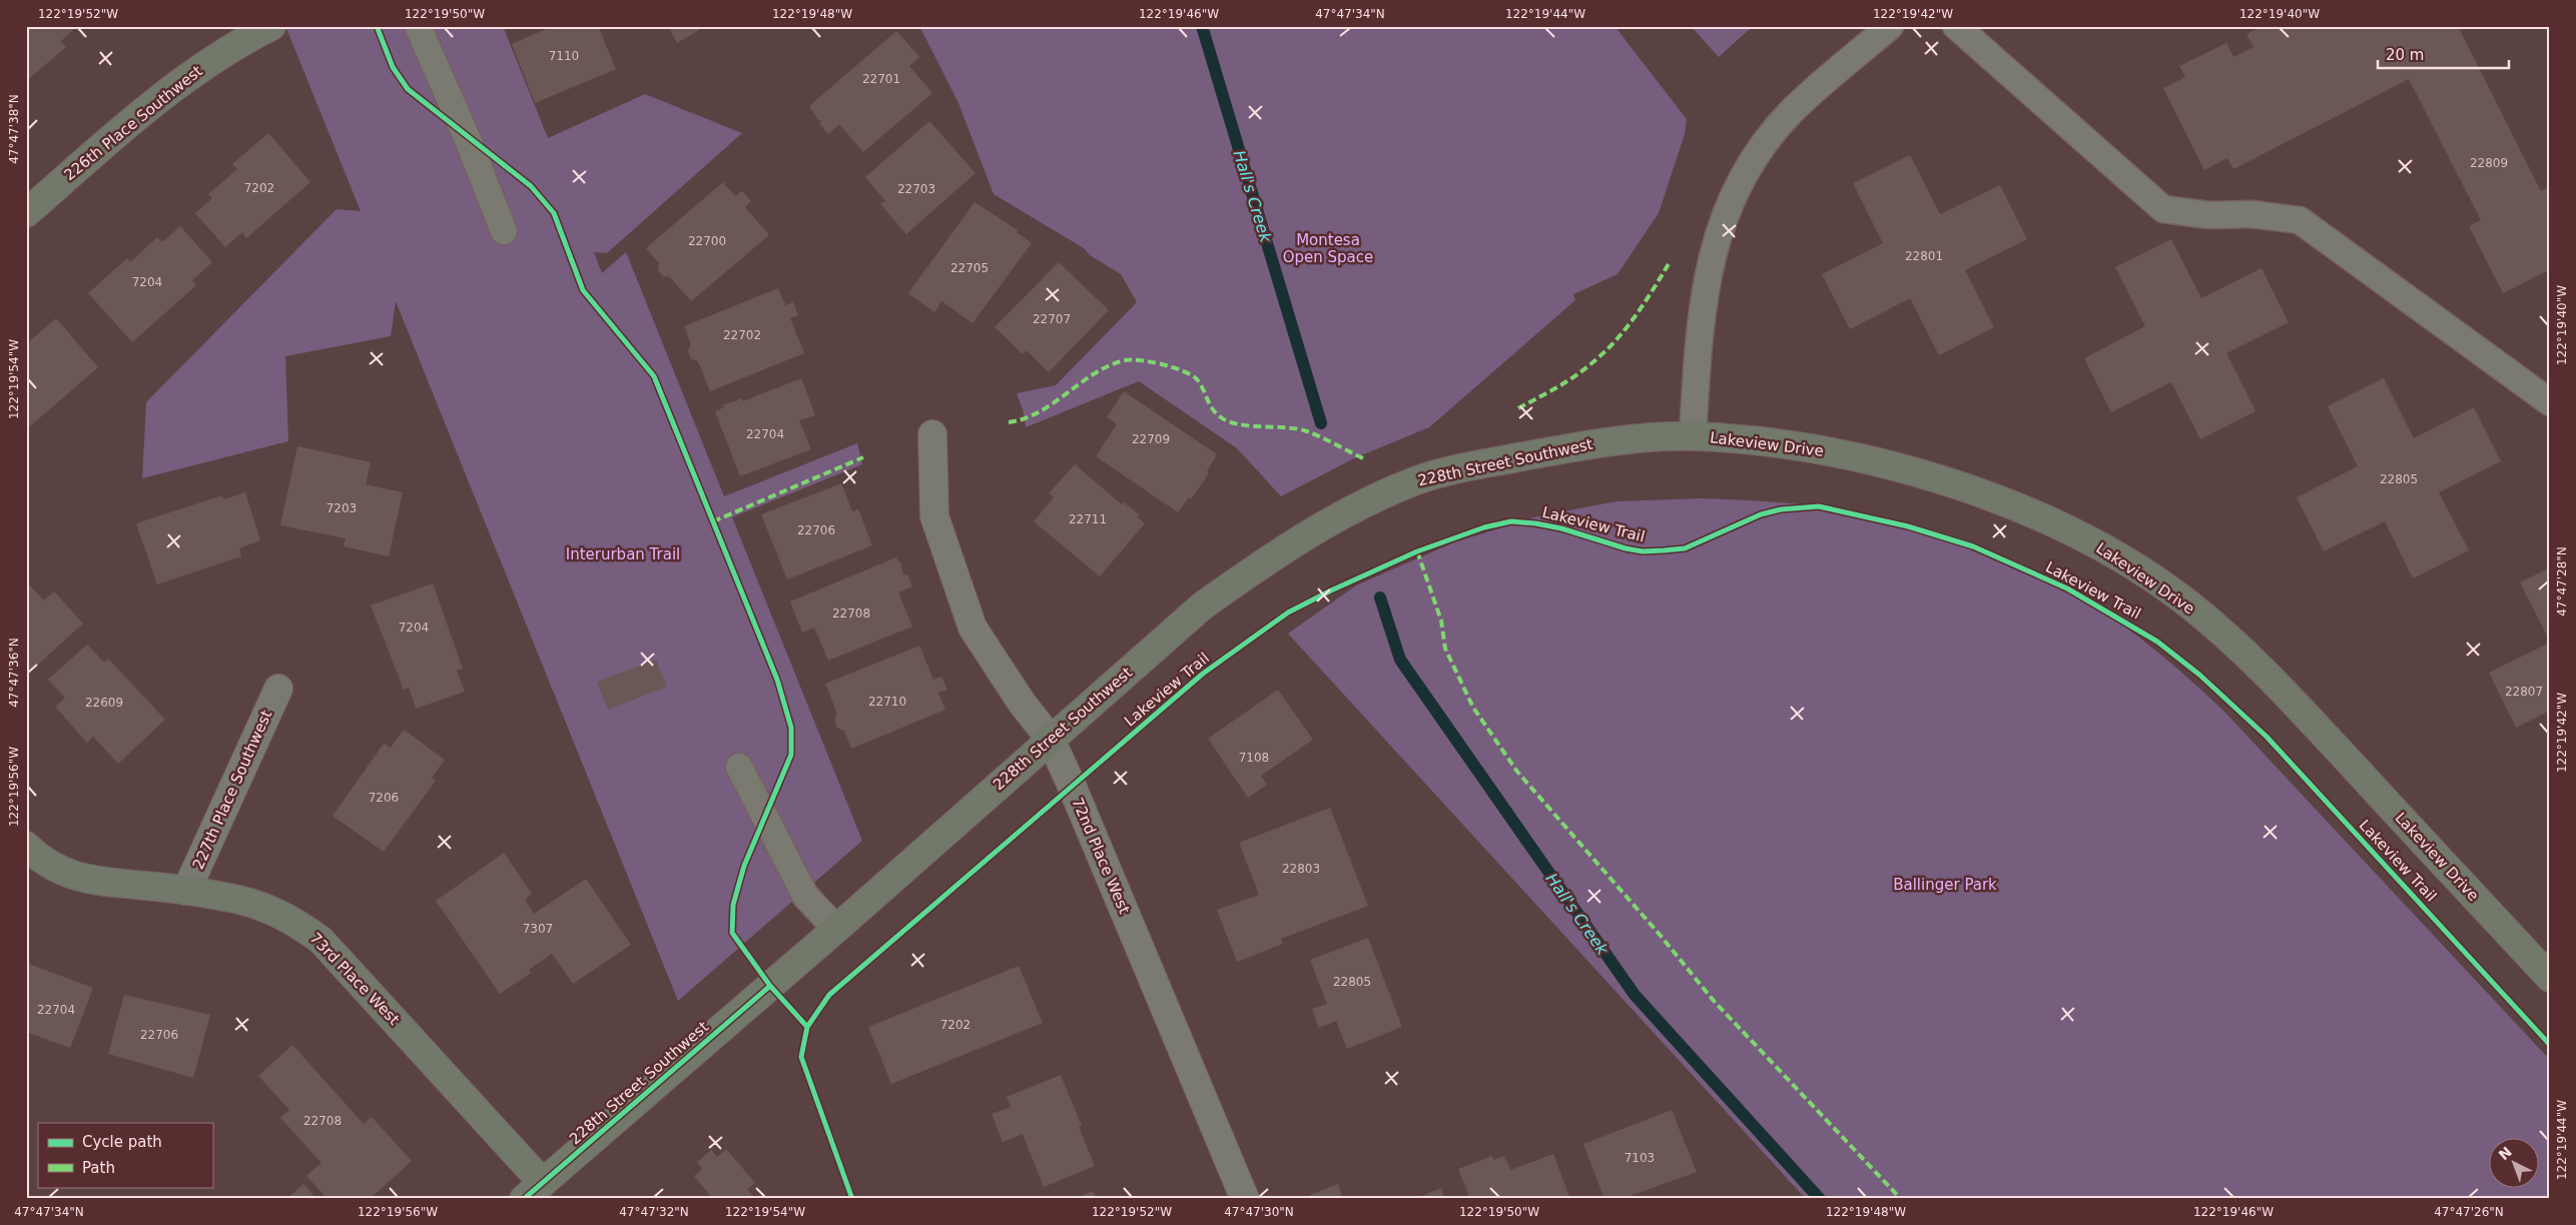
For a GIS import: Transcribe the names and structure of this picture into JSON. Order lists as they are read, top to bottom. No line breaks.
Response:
{"streets":{"street":["226th Place Southwest","Lakeview Drive","228th Street Southwest","227th Place Southwest","72nd Place West","73rd Place West"],"cycle path":["Lakeview Trail"]},"crossings":[["Lakeview Drive","228th Street Southwest"],["228th Street Southwest","72nd Place West"],["228th Street Southwest","73rd Place West"],["227th Place Southwest","73rd Place West"]],"water":["Hall's Creek"],"parks":["Montesa Open Space","Interurban Trail","Ballinger Park"],"house_numbers":["7110","22701","22809","7202","22703","22700","22801","22705","7204","22707","22702","22704","22709","22805","7203","22711","22706","22708","7204","22807","22710","22609","7108","7206","22803","7307","22805","22704","7202","22706","22708","7103"],"legend":["Cycle path","Path"],"scale_bar":"20 m","north":"top left","coordinates":["122°19'52\"W","122°19'50\"W","122°19'48\"W","122°19'46\"W","47°47'34\"N","122°19'44\"W","122°19'42\"W","122°19'40\"W","47°47'38\"N","122°19'54\"W","47°47'28\"N","47°47'36\"N","122°19'56\"W","47°47'32\"N","47°47'30\"N","47°47'26\"N"]}
